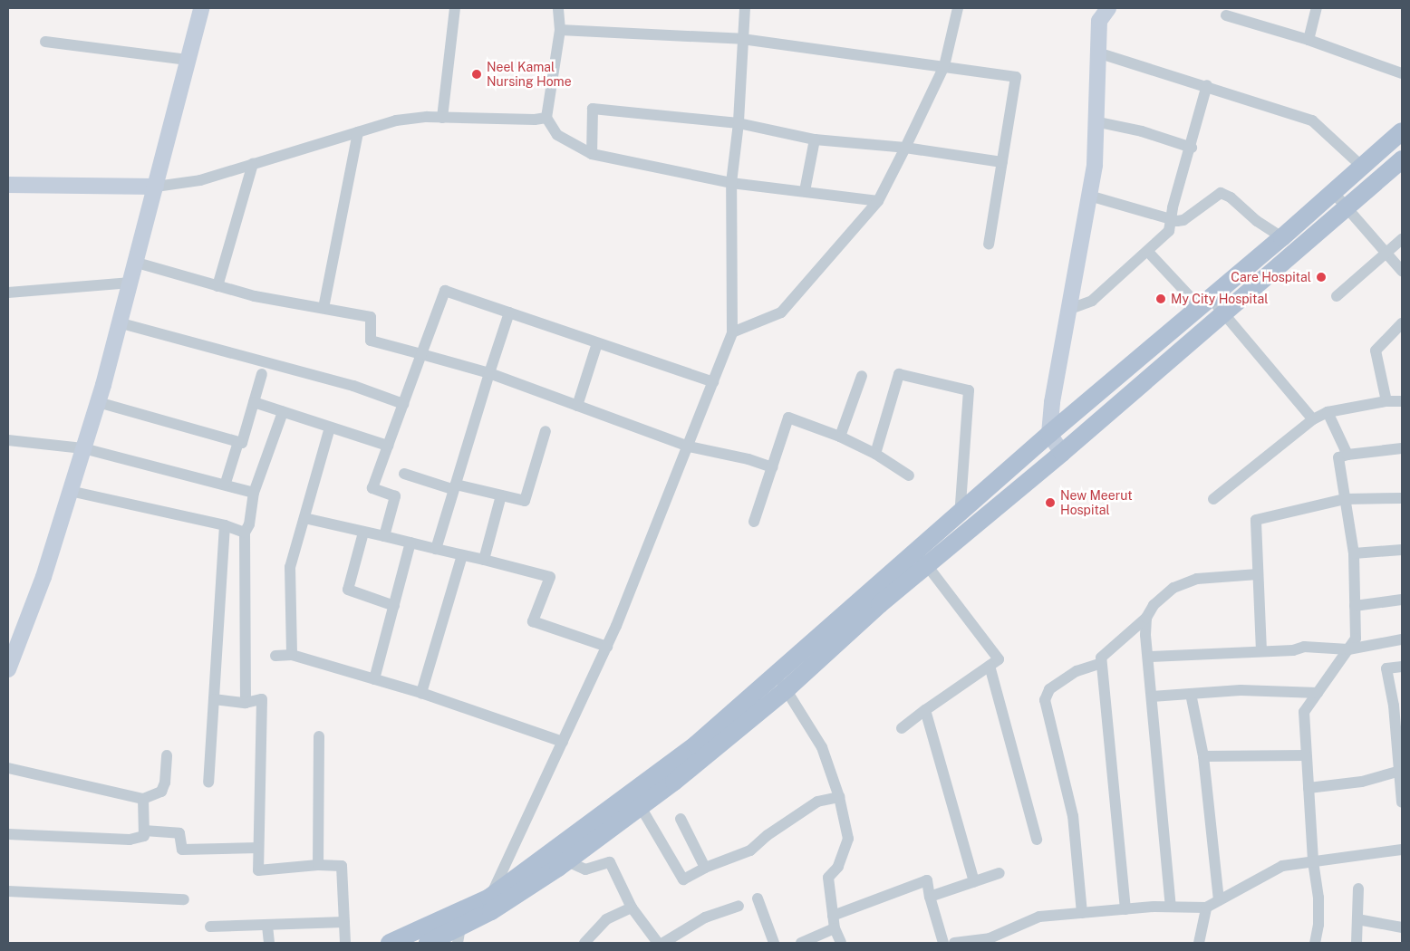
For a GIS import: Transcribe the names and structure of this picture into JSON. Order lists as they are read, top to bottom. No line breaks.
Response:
{"places":["Neel Kamal Nursing Home","Care Hospital","My City Hospital","New Meerut Hospital"]}
